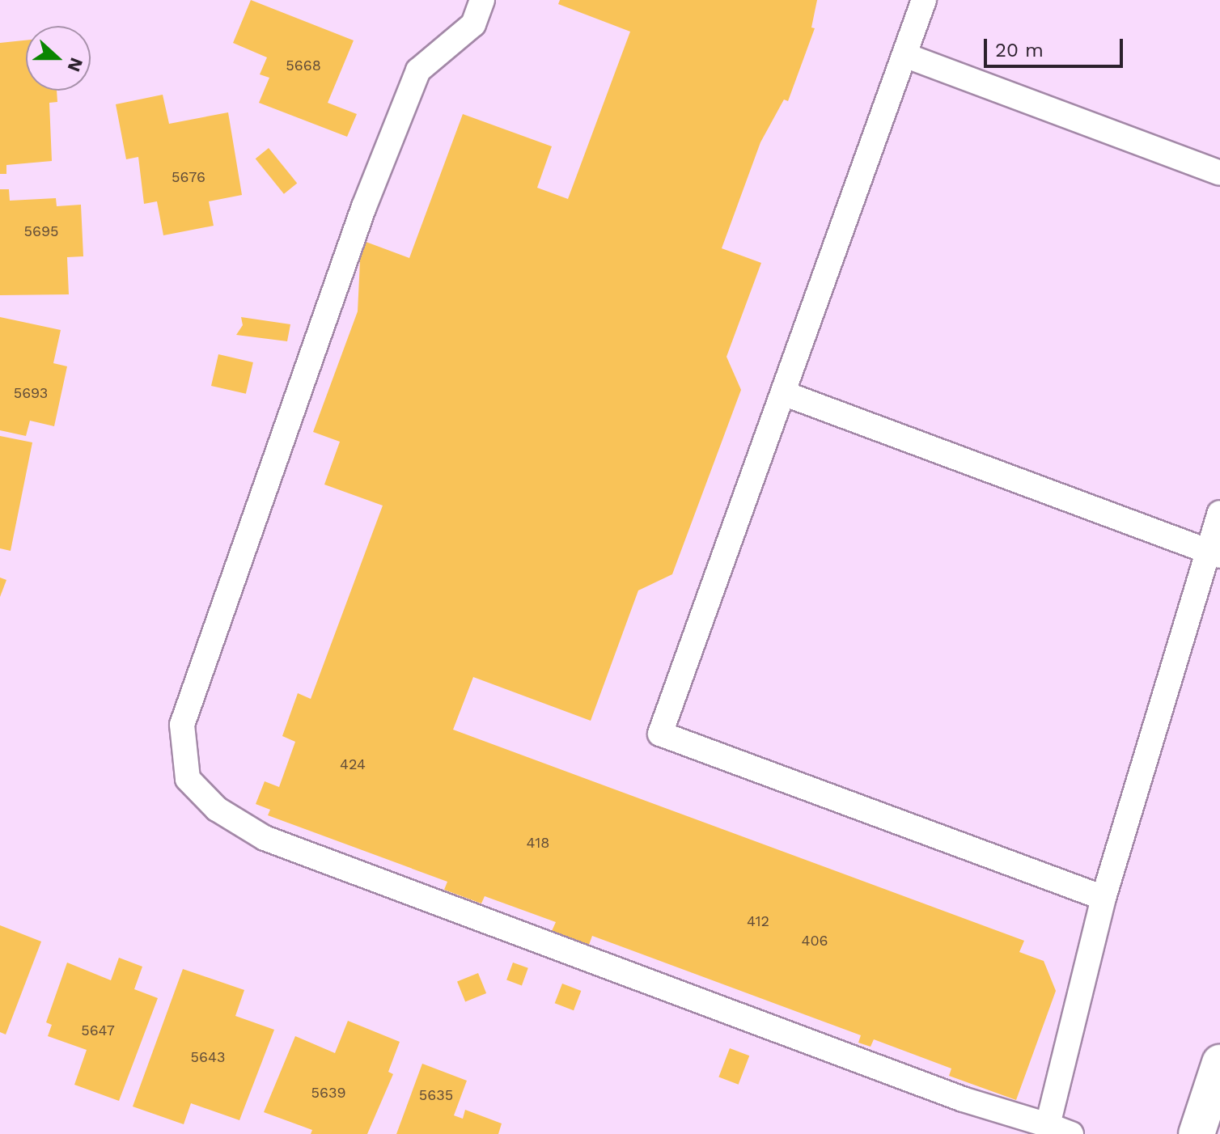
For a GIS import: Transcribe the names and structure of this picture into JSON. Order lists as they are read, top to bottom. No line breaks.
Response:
{"house_numbers":["5668","5676","5695","5693","424","418","412","406","5647","5643","5639","5635"],"scale_bar":"20 m","north":"right"}
